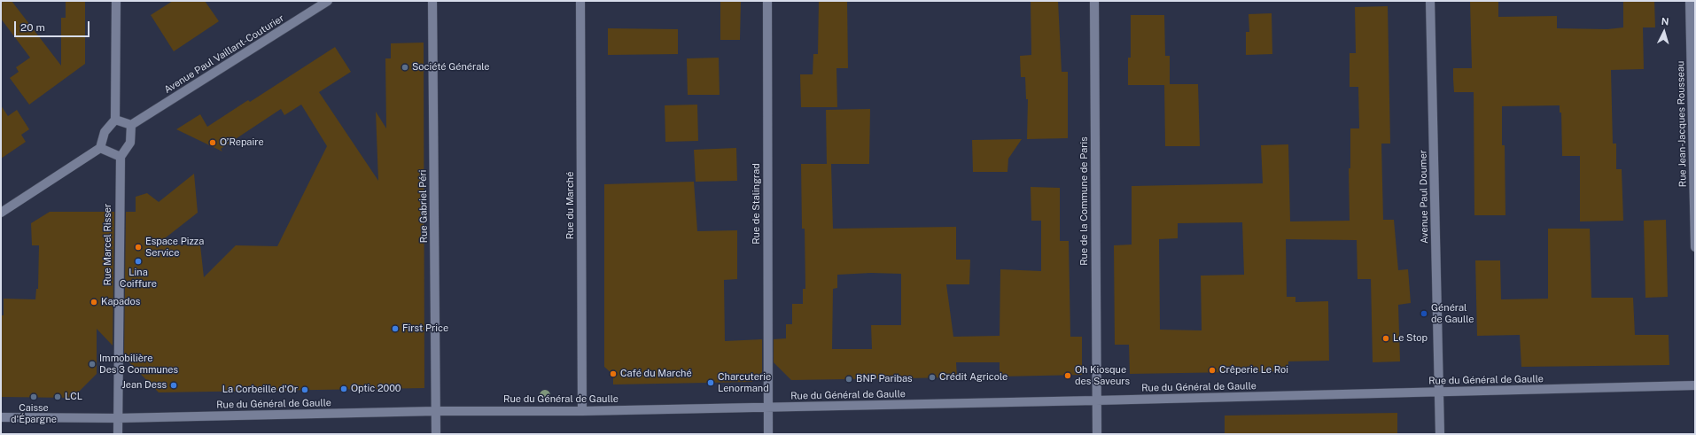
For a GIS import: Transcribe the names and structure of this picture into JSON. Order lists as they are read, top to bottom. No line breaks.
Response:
{"streets":{"street":["Avenue Paul Vaillant-Couturier","Rue Jean-Jacques Rousseau","Avenue Paul Doumer","Rue de la Commune de Paris","Rue de Stalingrad","Rue du Marché","Rue Gabriel Péri","Rue Marcel Risser","Rue du Général de Gaulle"]},"crossings":[["Avenue Paul Doumer","Rue du Général de Gaulle"],["Rue de la Commune de Paris","Rue du Général de Gaulle"],["Rue de Stalingrad","Rue du Général de Gaulle"],["Rue du Marché","Rue du Général de Gaulle"],["Rue Gabriel Péri","Rue du Général de Gaulle"],["Rue Marcel Risser","Rue du Général de Gaulle"]],"places":["Société Générale","O’Repaire","Espace Pizza Service","Lina Coiffure","Kapados","Général de Gaulle","First Price","Le Stop","Immobilière Des 3 Communes","Crêperie Le Roi","Café du Marché","Oh Kiosque des Saveurs","Crédit Agricole","BNP Paribas","Charcuterie Lenormand","Jean Dess","Optic 2000","La Corbeille d'Or","Caisse d'Épargne","LCL"],"scale_bar":"20 m","north":"top"}
